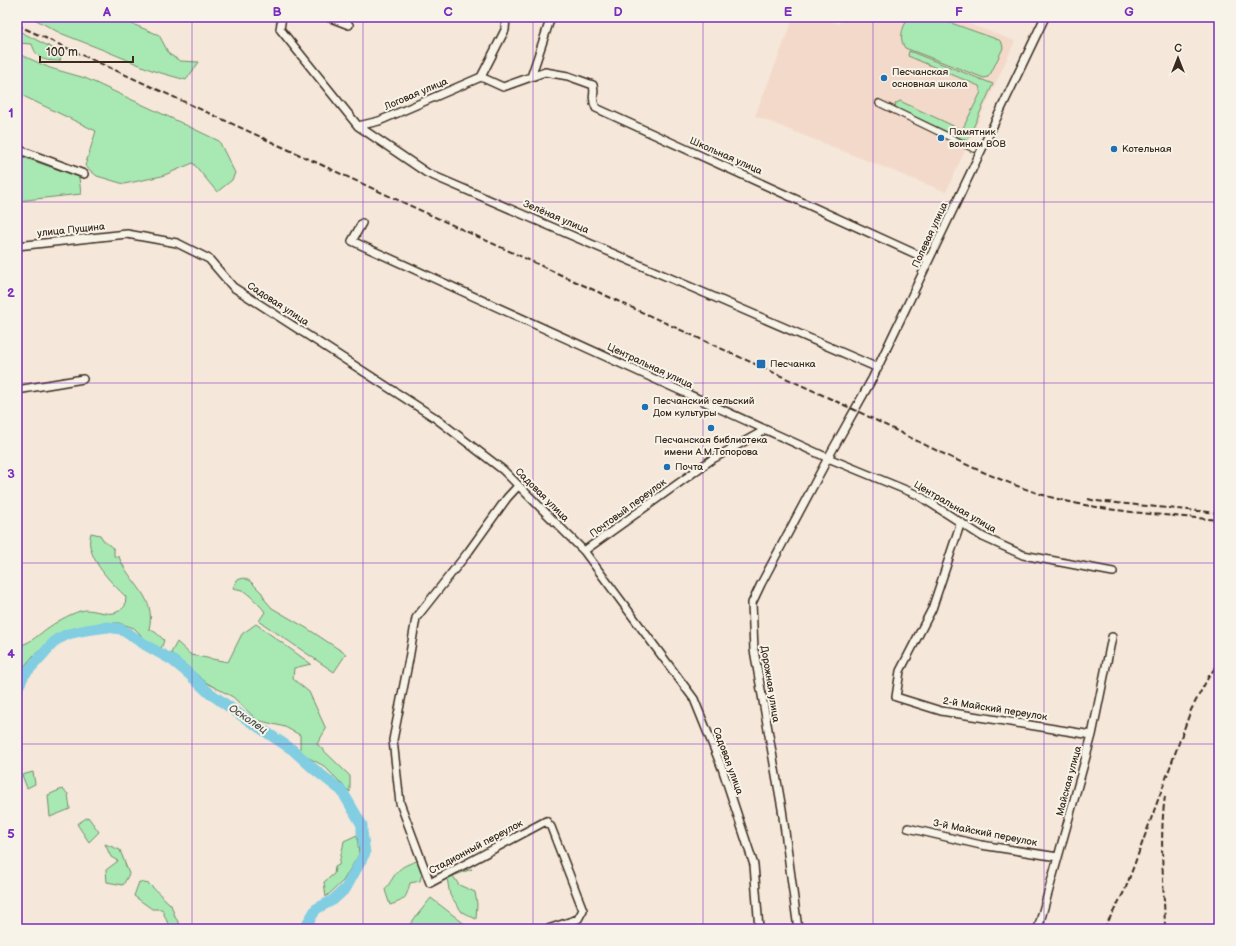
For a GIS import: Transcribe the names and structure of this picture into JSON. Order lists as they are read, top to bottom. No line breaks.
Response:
{"streets":{"street":["Логовая улица","Школьная улица","Зелёная улица","улица Пущина","Полевая улица","Садовая улица","Центральная улица","Почтовый переулок","Дорожная улица","2-й Майский переулок","Майская улица","3-й Майский переулок","Стадионный переулок"]},"crossings":[["Логовая улица","Зелёная улица"],["Школьная улица","Полевая улица"],["Зелёная улица","Полевая улица"],["улица Пущина","Садовая улица"],["Полевая улица","Центральная улица"],["Полевая улица","Дорожная улица"],["Садовая улица","Почтовый переулок"],["Садовая улица","Стадионный переулок"],["Центральная улица","Почтовый переулок"],["Центральная улица","Дорожная улица"],["Центральная улица","2-й Майский переулок"],["2-й Майский переулок","Майская улица"],["Майская улица","3-й Майский переулок"]],"water":["Осколец"],"places":{"other":["Песчанская основная школа","Памятник воинам ВОВ","Котельная","Песчанский сельский Дом культуры","Песчанская библиотека имени А.М.Топорова","Почта"],"transit":["Песчанка"]},"scale_bar":"100 m","north":"top","grid":{"columns":["A","B","C","D","E","F","G"],"rows":["1","2","3","4","5"]}}
